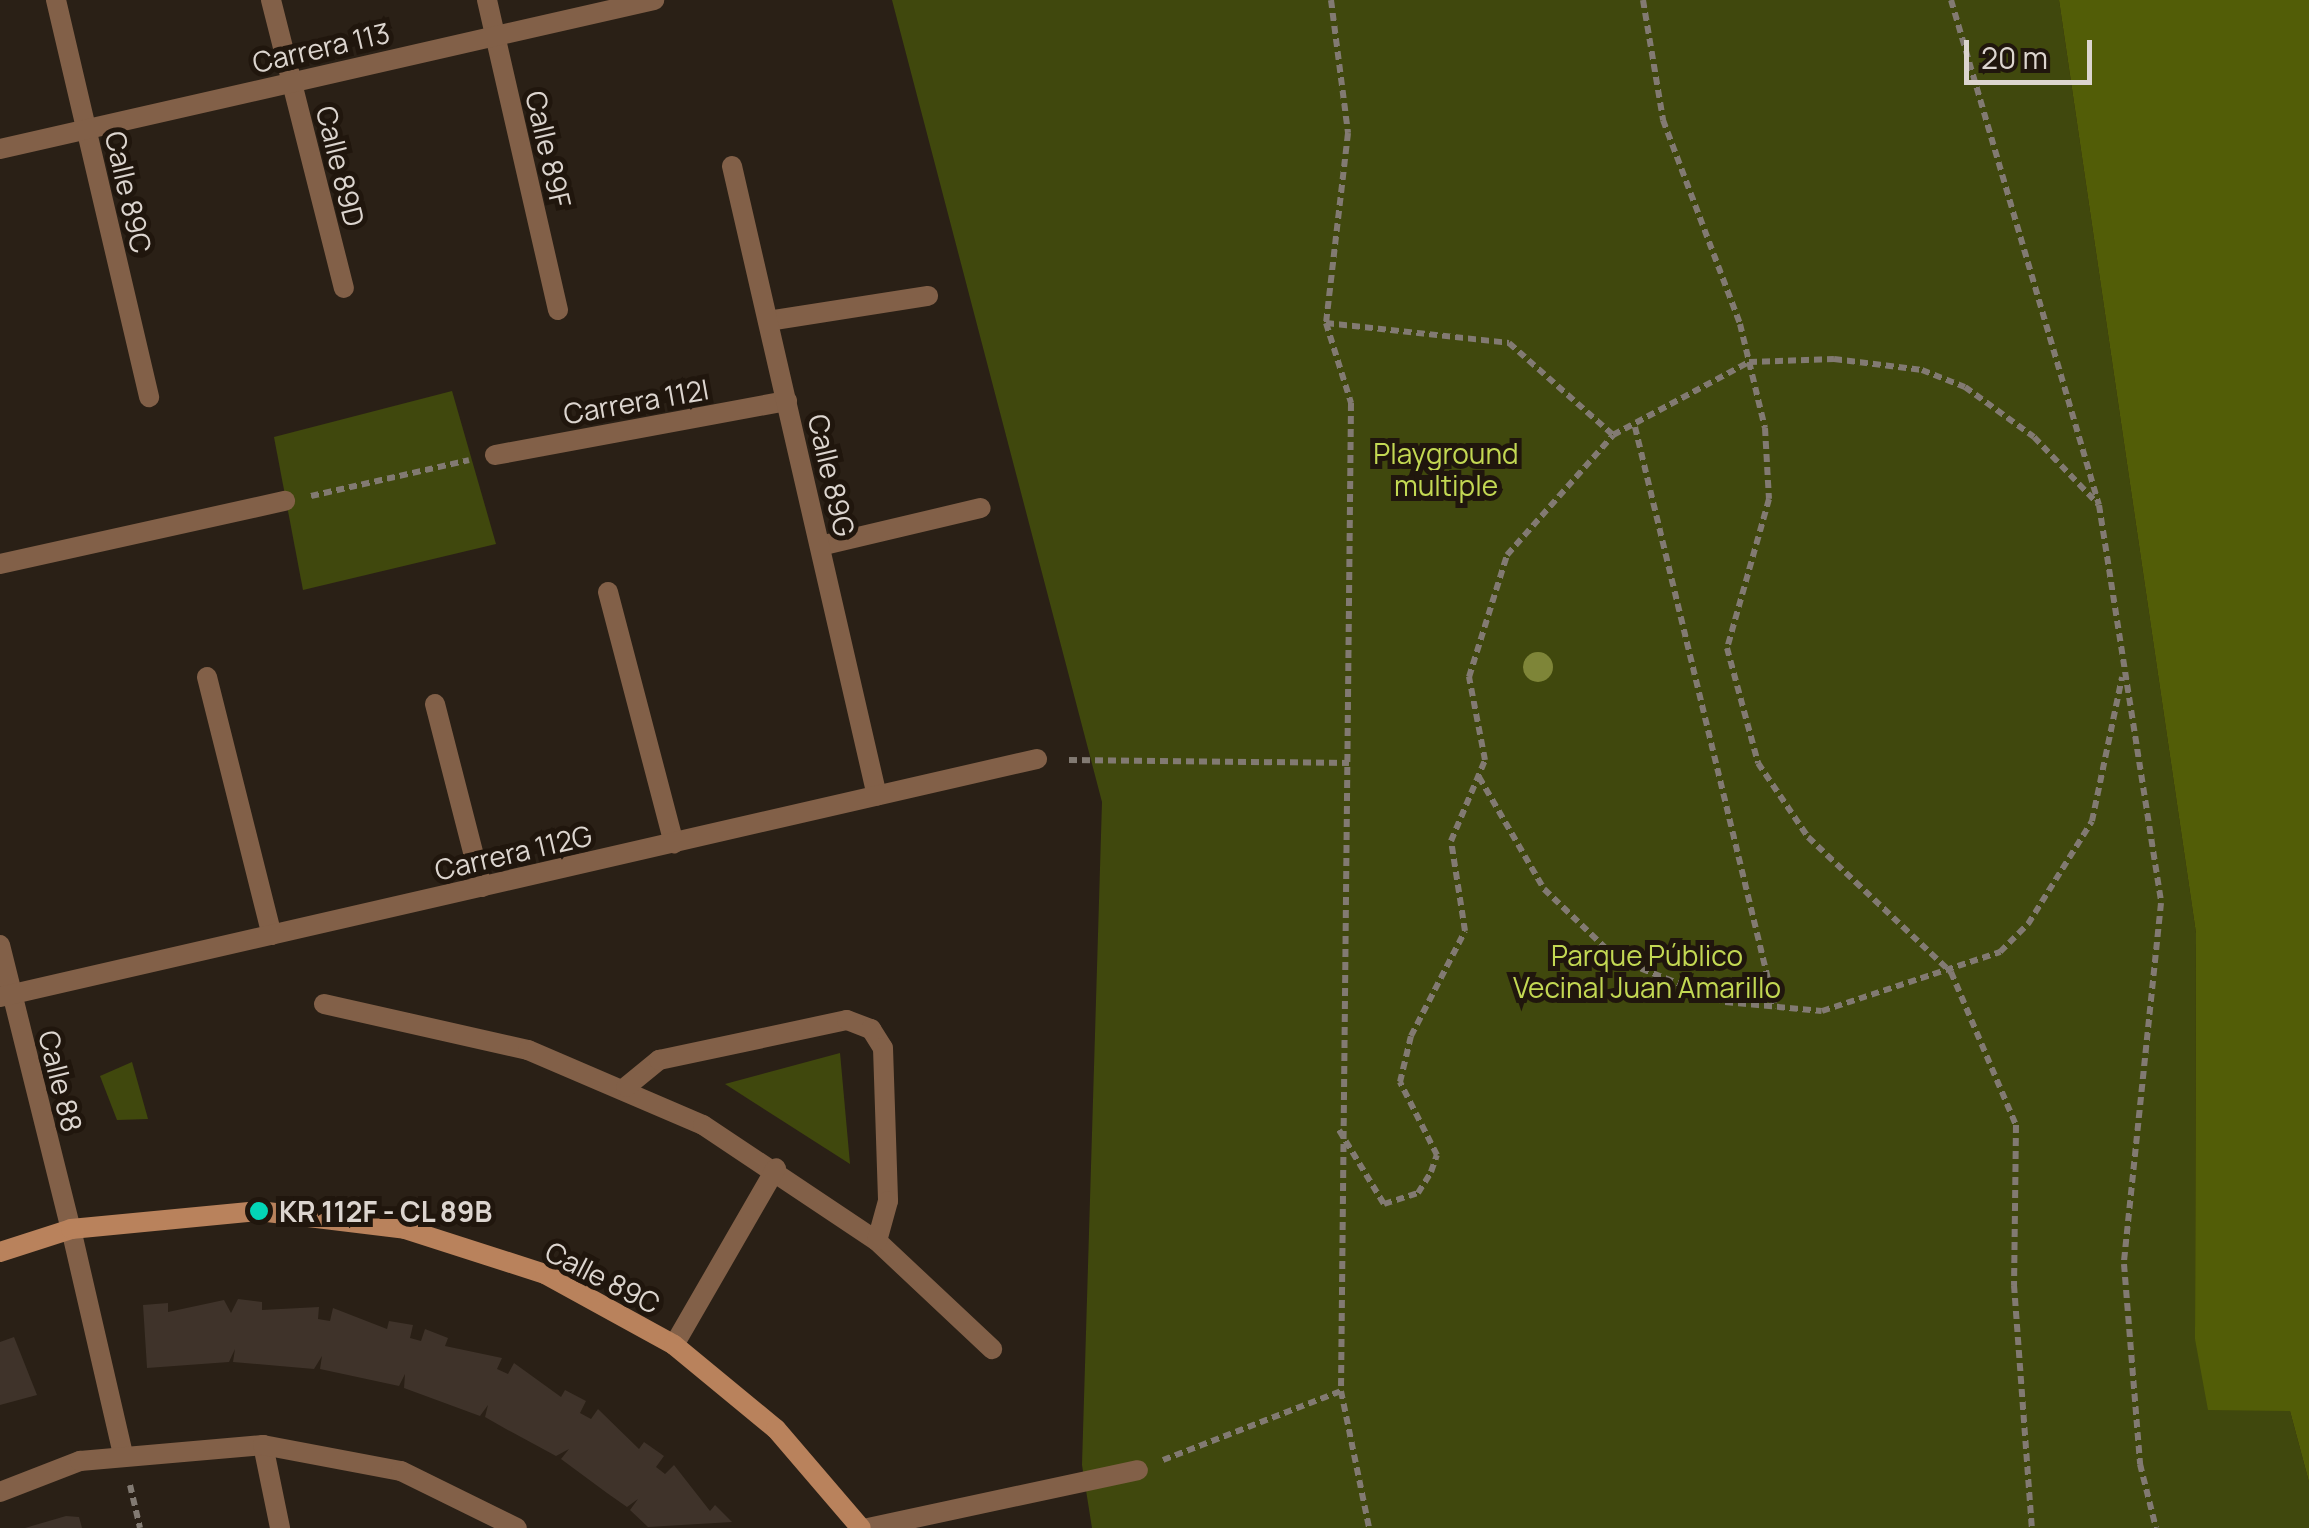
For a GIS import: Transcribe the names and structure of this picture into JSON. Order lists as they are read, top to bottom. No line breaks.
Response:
{"streets":{"street":["Carrera 113","Calle 89F","Calle 89D","Calle 89C","Carrera 112I","Calle 89G","Carrera 112G","Calle 88"]},"crossings":[["Carrera 113","Calle 89F"],["Carrera 113","Calle 89D"],["Carrera 113","Calle 89C"],["Calle 89C","Calle 88"],["Carrera 112I","Calle 89G"],["Calle 89G","Carrera 112G"],["Carrera 112G","Calle 88"]],"parks":["Playground multiple","Parque Público Vecinal Juan Amarillo"],"places":["KR 112F - CL 89B"],"scale_bar":"20 m"}
